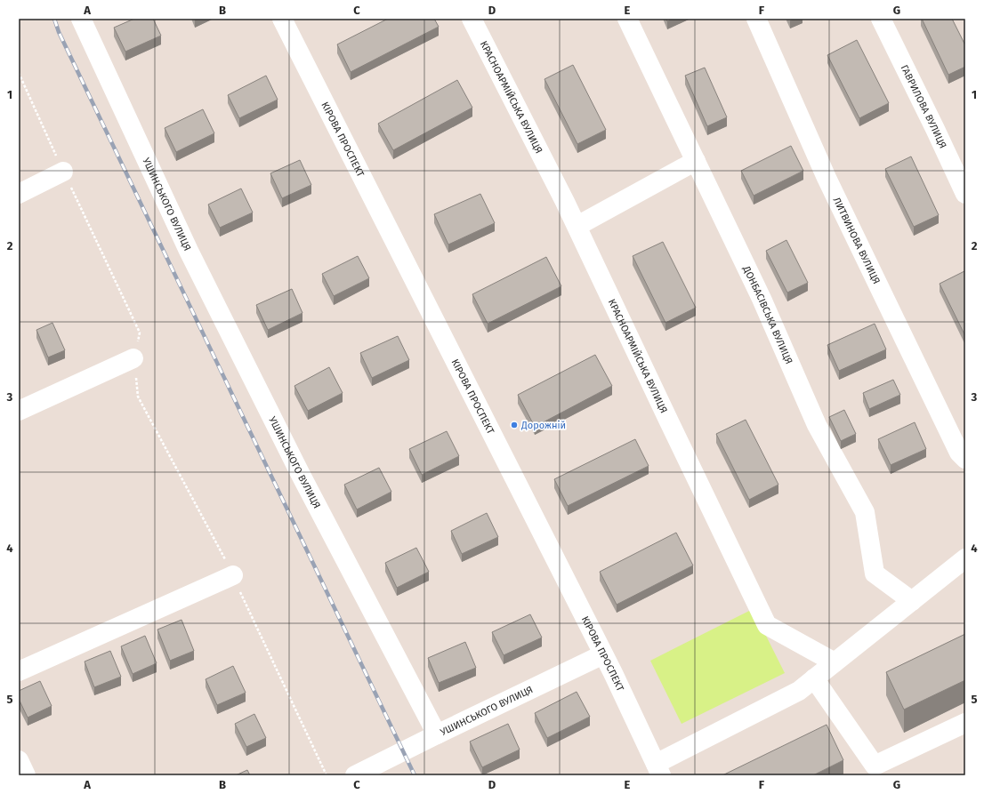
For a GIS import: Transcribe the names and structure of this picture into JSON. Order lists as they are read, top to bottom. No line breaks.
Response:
{"streets":{"street":["КРАСНОАРМІЙСЬКА ВУЛИЦЯ","ГАВРИЛОВА ВУЛИЦЯ","КІРОВА ПРОСПЕКТ","УШИНСЬКОГО ВУЛИЦЯ","ЛИТВИНОВА ВУЛИЦЯ","ДОНБАСІВСЬКА ВУЛИЦЯ"]},"crossings":[["КІРОВА ПРОСПЕКТ","УШИНСЬКОГО ВУЛИЦЯ"]],"places":["Дорожній"],"grid":{"columns":["A","B","C","D","E","F","G"],"rows":["1","2","3","4","5"]}}
